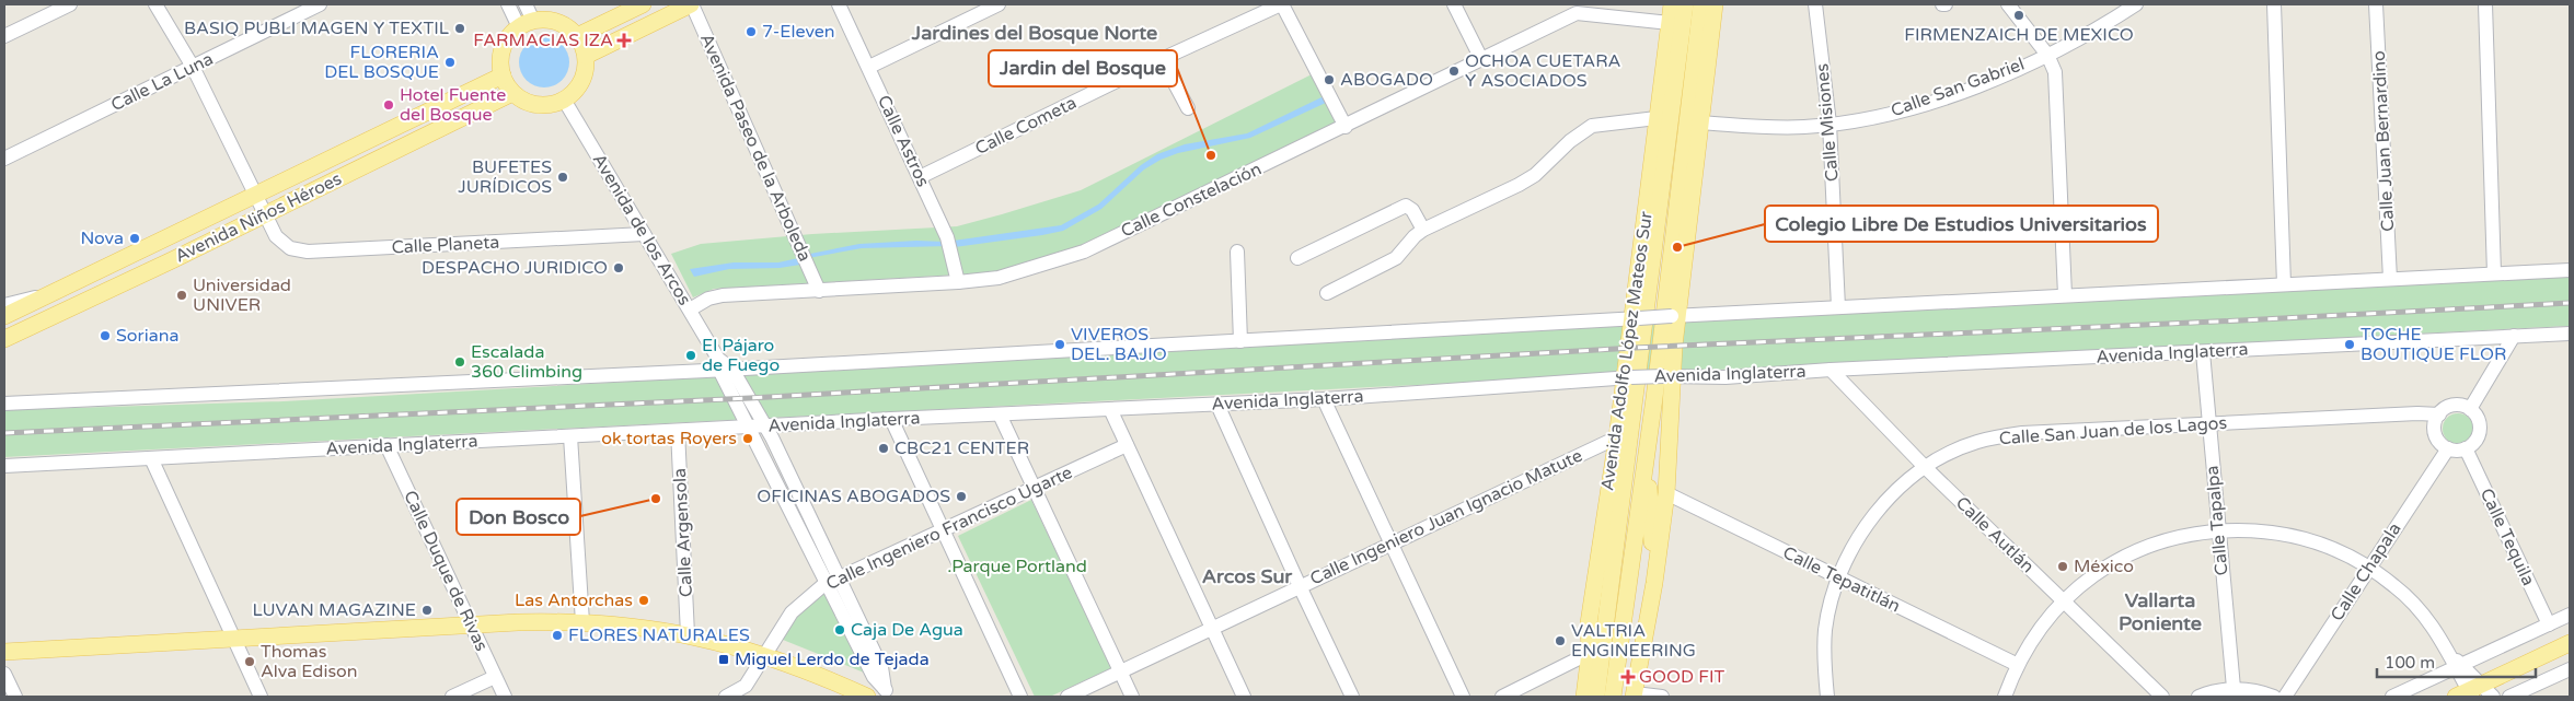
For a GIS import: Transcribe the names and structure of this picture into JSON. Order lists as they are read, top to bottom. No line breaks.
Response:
{"streets":{"main road":["Avenida Niños Héroes","Avenida Adolfo López Mateos Sur"],"street":["Calle La Luna","Calle San Gabriel","Calle Misiones","Calle Cometa","Calle Astros","Calle Juan Bernardino","Avenida Paseo de la Arboleda","Calle Constelación","Avenida de los Arcos","Calle Planeta","Avenida Inglaterra","Calle San Juan de los Lagos","Calle Ingeniero Juan Ignacio Matute","Calle Tapalpa","Calle Ingeniero Francisco Ugarte","Calle Argensola","Calle Autlán","Calle Tequila","Calle Duque de Rivas","Calle Chapala","Calle Tepatitlán"]},"crossings":[["Calle La Luna","Calle Planeta"],["Calle San Gabriel","Calle Misiones"],["Calle Cometa","Calle Astros"],["Calle Astros","Calle Constelación"],["Avenida Paseo de la Arboleda","Calle Constelación"],["Calle Constelación","Avenida de los Arcos"],["Calle Constelación","Avenida Adolfo López Mateos Sur"],["Avenida Niños Héroes","Avenida de los Arcos"],["Avenida Niños Héroes","Calle Planeta"],["Avenida de los Arcos","Calle Planeta"],["Avenida de los Arcos","Avenida Inglaterra"],["Avenida de los Arcos","Calle Ingeniero Francisco Ugarte"],["Avenida Adolfo López Mateos Sur","Avenida Inglaterra"],["Avenida Adolfo López Mateos Sur","Calle Ingeniero Juan Ignacio Matute"],["Avenida Inglaterra","Calle Tapalpa"],["Avenida Inglaterra","Calle Argensola"],["Avenida Inglaterra","Calle Autlán"],["Avenida Inglaterra","Calle Duque de Rivas"],["Calle San Juan de los Lagos","Calle Tapalpa"],["Calle San Juan de los Lagos","Calle Autlán"],["Calle San Juan de los Lagos","Calle Tequila"],["Calle San Juan de los Lagos","Calle Chapala"],["Calle San Juan de los Lagos","Calle Tepatitlán"],["Calle Tequila","Calle Chapala"]],"districts":["Jardines del Bosque Norte","Arcos Sur","Vallarta Poniente"],"parks":[".Parque Portland"],"places":{"other":["FIRMENZAICH DE MEXICO","BASIQ PUBLI MAGEN Y TEXTIL","7-Eleven","FLORERIA DEL BOSQUE","OCHOA CUETARA Y ASOCIADOS","ABOGADO","Hotel Fuente del Bosque","Jardin del Bosque","BUFETES JURÍDICOS","Nova","Colegio Libre De Estudios Universitarios","DESPACHO JURIDICO","Universidad UNIVER","Soriana","VIVEROS DEL. BAJIO","TOCHE BOUTIQUE FLOR","El Pájaro de Fuego","Escalada 360 Climbing","ok tortas Royers","CBC21 CENTER","OFICINAS ABOGADOS","Don Bosco","México","Las Antorchas","LUVAN MAGAZINE","Caja De Agua","FLORES NATURALES","VALTRIA ENGINEERING","Thomas Alva Edison"],"health":["FARMACIAS IZA","GOOD FIT"],"transit":["Miguel Lerdo de Tejada"]},"scale_bar":"100 m"}
